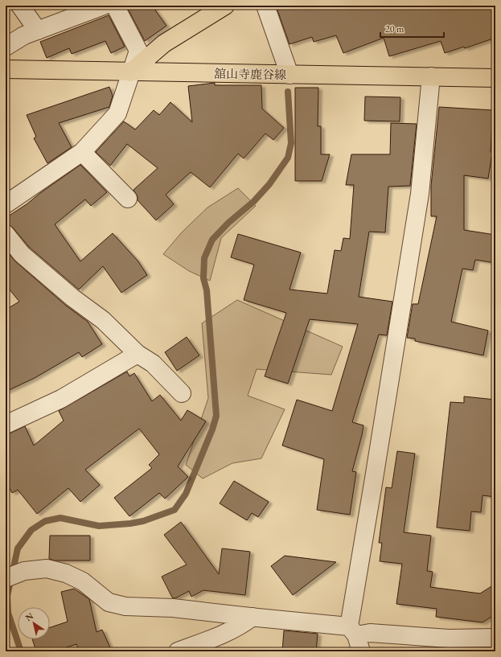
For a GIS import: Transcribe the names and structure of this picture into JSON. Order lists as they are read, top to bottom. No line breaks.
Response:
{"streets":{"main road":["舘山寺鹿谷線"]},"scale_bar":"20 m","north":"top left"}
